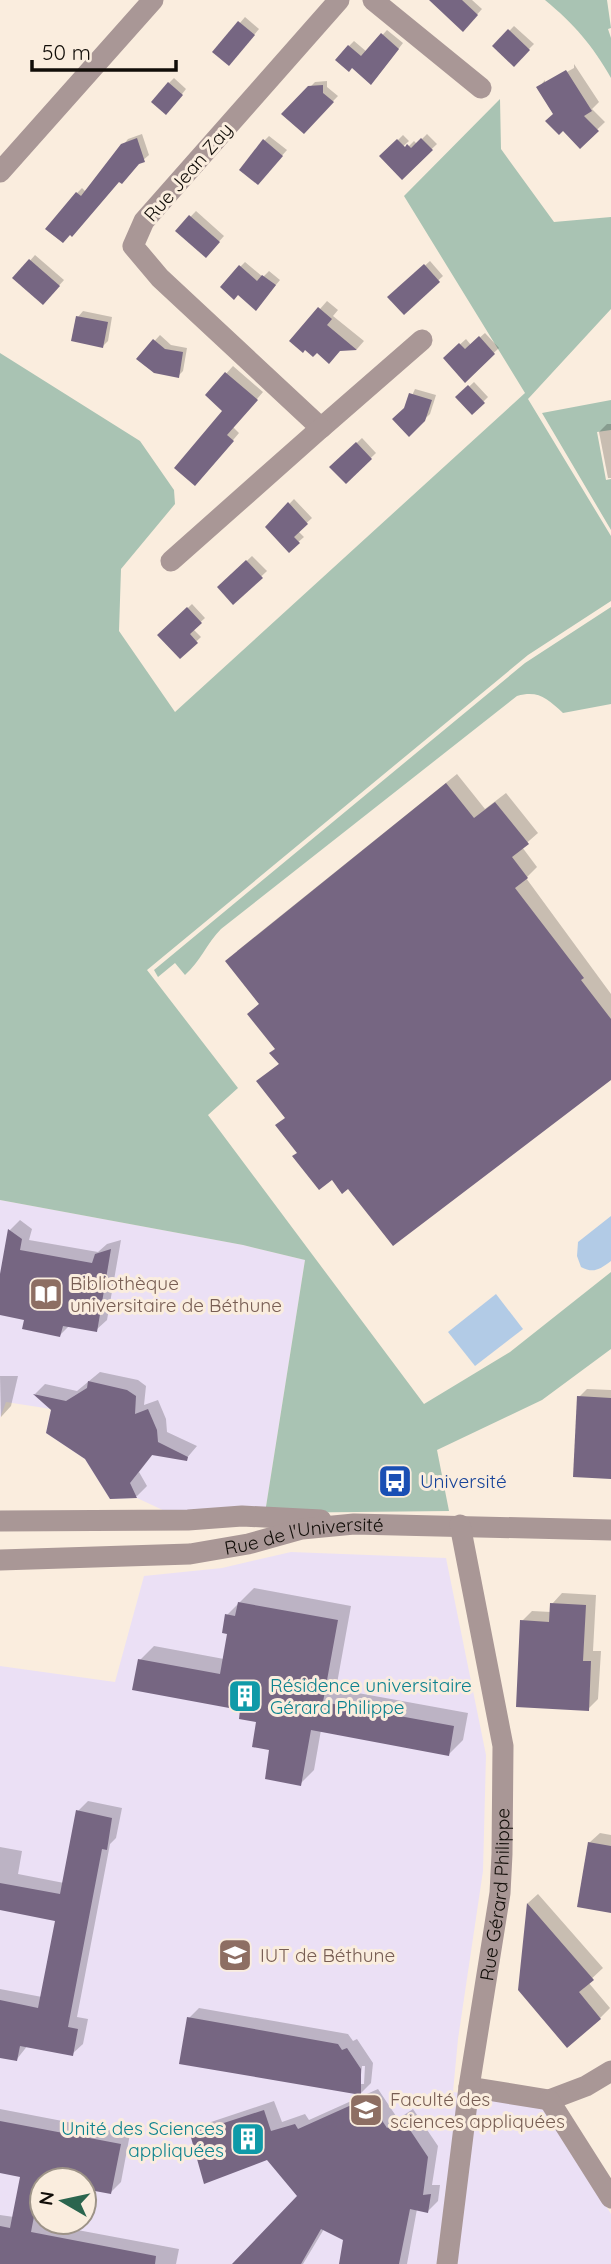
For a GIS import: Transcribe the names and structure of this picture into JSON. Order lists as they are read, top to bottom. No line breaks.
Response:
{"streets":{"street":["Rue Jean Zay","Rue de l'Université","Rue Gérard Philippe"]},"crossings":[["Rue de l'Université","Rue Gérard Philippe"]],"places":{"library":["Bibliothèque universitaire de Béthune"],"bus stop":["Université"],"building":["Résidence universitaire Gérard Philippe","Unité des Sciences appliquées"],"school or university":["IUT de Béthune","Faculté des sciences appliquées"]},"scale_bar":"50 m","north":"left"}
